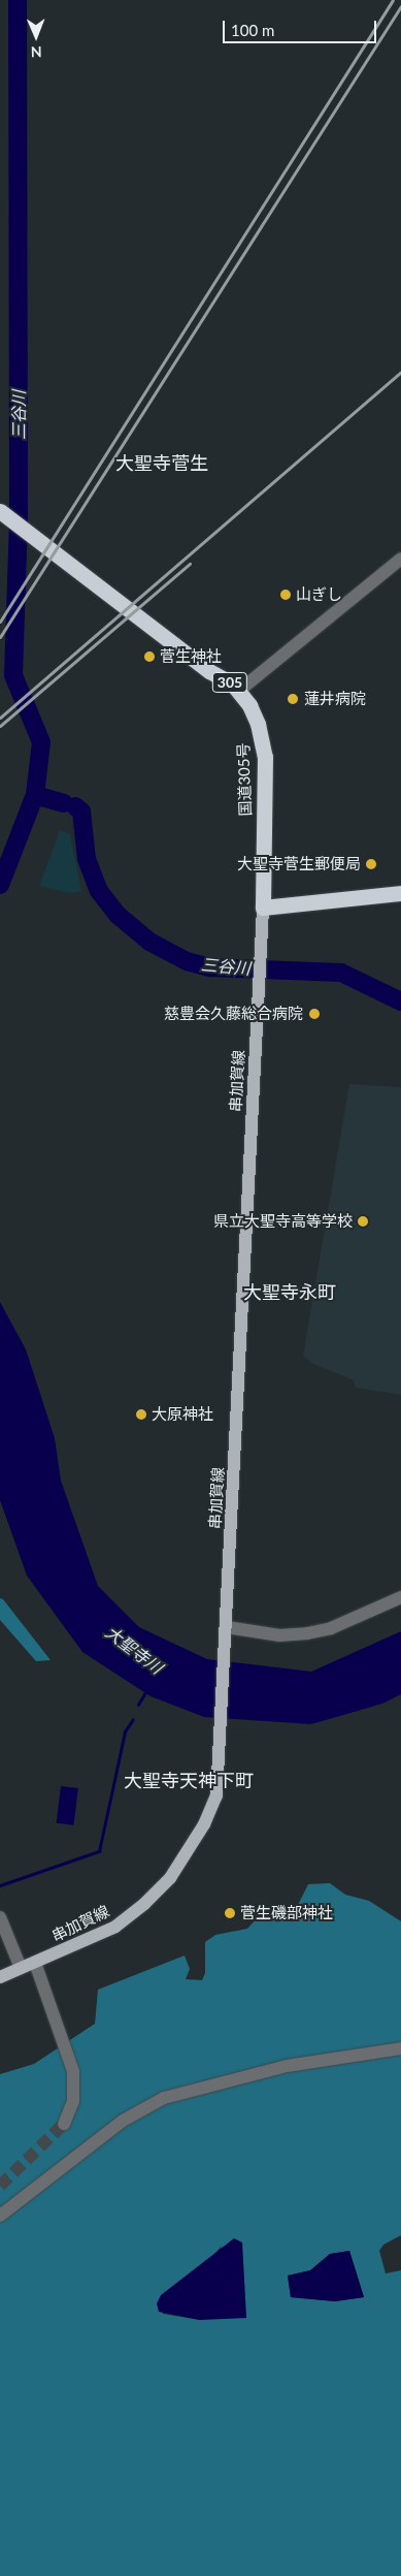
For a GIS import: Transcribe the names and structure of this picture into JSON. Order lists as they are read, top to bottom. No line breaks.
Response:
{"streets":{"highway":["305","国道305号"],"main road":["串加賀線"]},"crossings":[["305","国道305号"],["国道305号","串加賀線"]],"districts":["大聖寺菅生","大聖寺永町","大聖寺天神下町"],"water":["三谷川","大聖寺川"],"places":["山ぎし","菅生神社","蓮井病院","大聖寺菅生郵便局","慈豊会久藤総合病院","県立大聖寺高等学校","大原神社","菅生磯部神社"],"scale_bar":"100 m","north":"bottom"}
